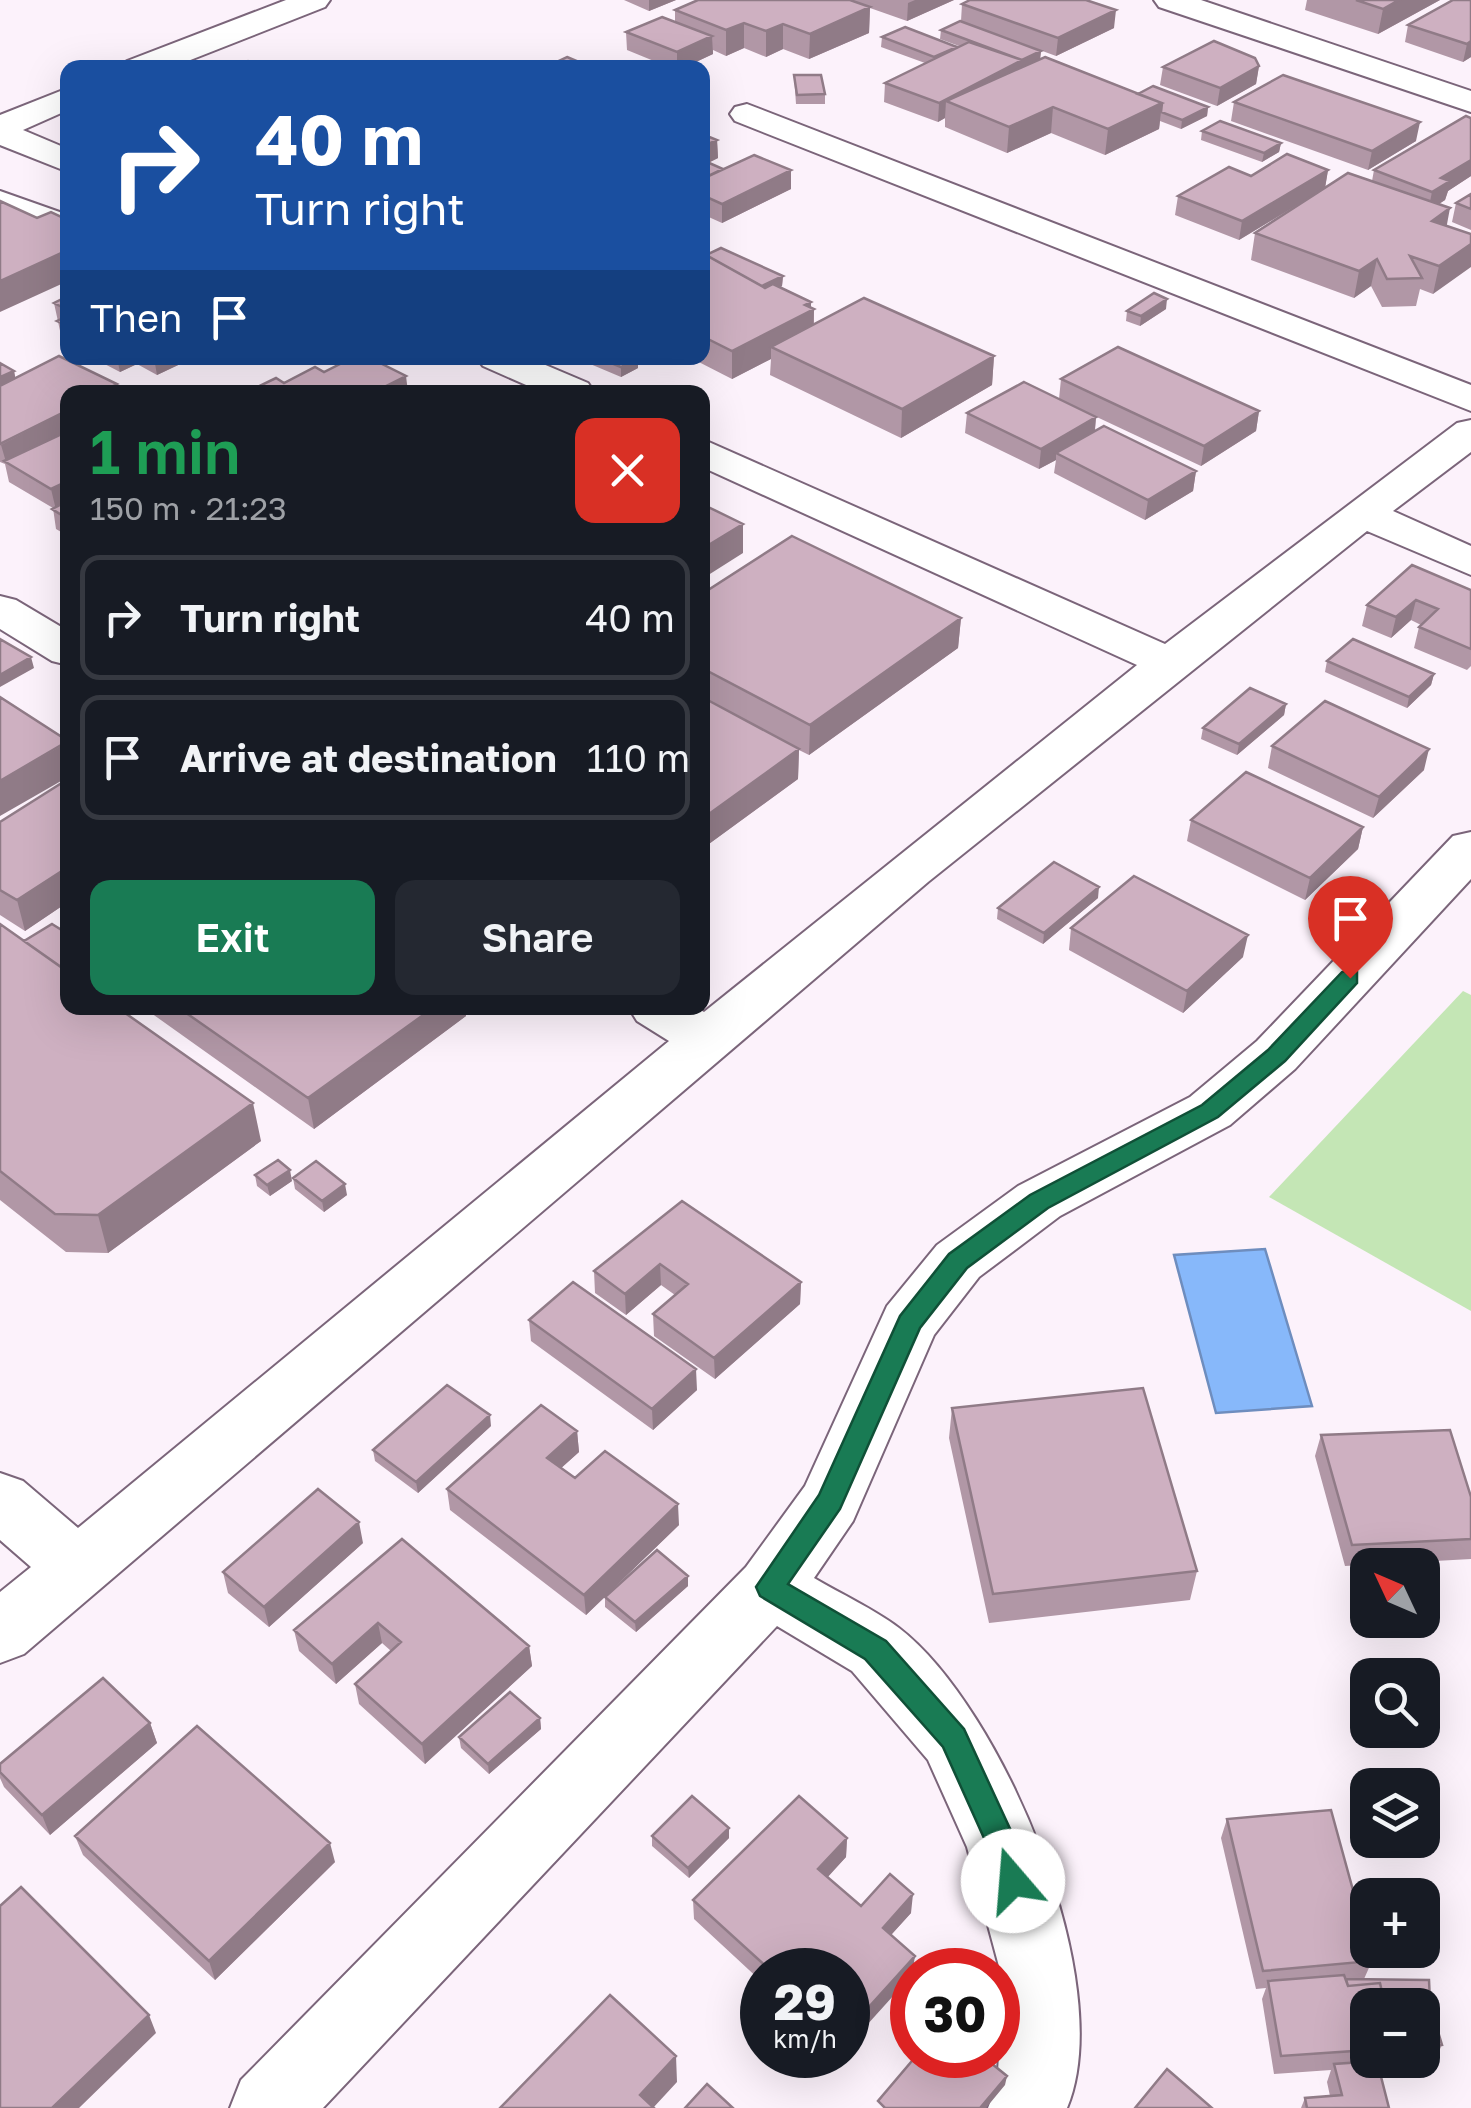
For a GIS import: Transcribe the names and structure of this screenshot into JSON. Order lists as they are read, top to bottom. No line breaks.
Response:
{"north":"top left","page":{"turn":["40 m","Turn right"],"then":"Then","heading":["1 min","150 m · 21:23"],"list":[{"name":"Turn right","value":"40 m"},{"name":"Arrive at destination","value":"110 m"}],"buttons":["Exit","Share"],"map_buttons":["+","−"],"speed":"29 km/h","limit":"30"}}
